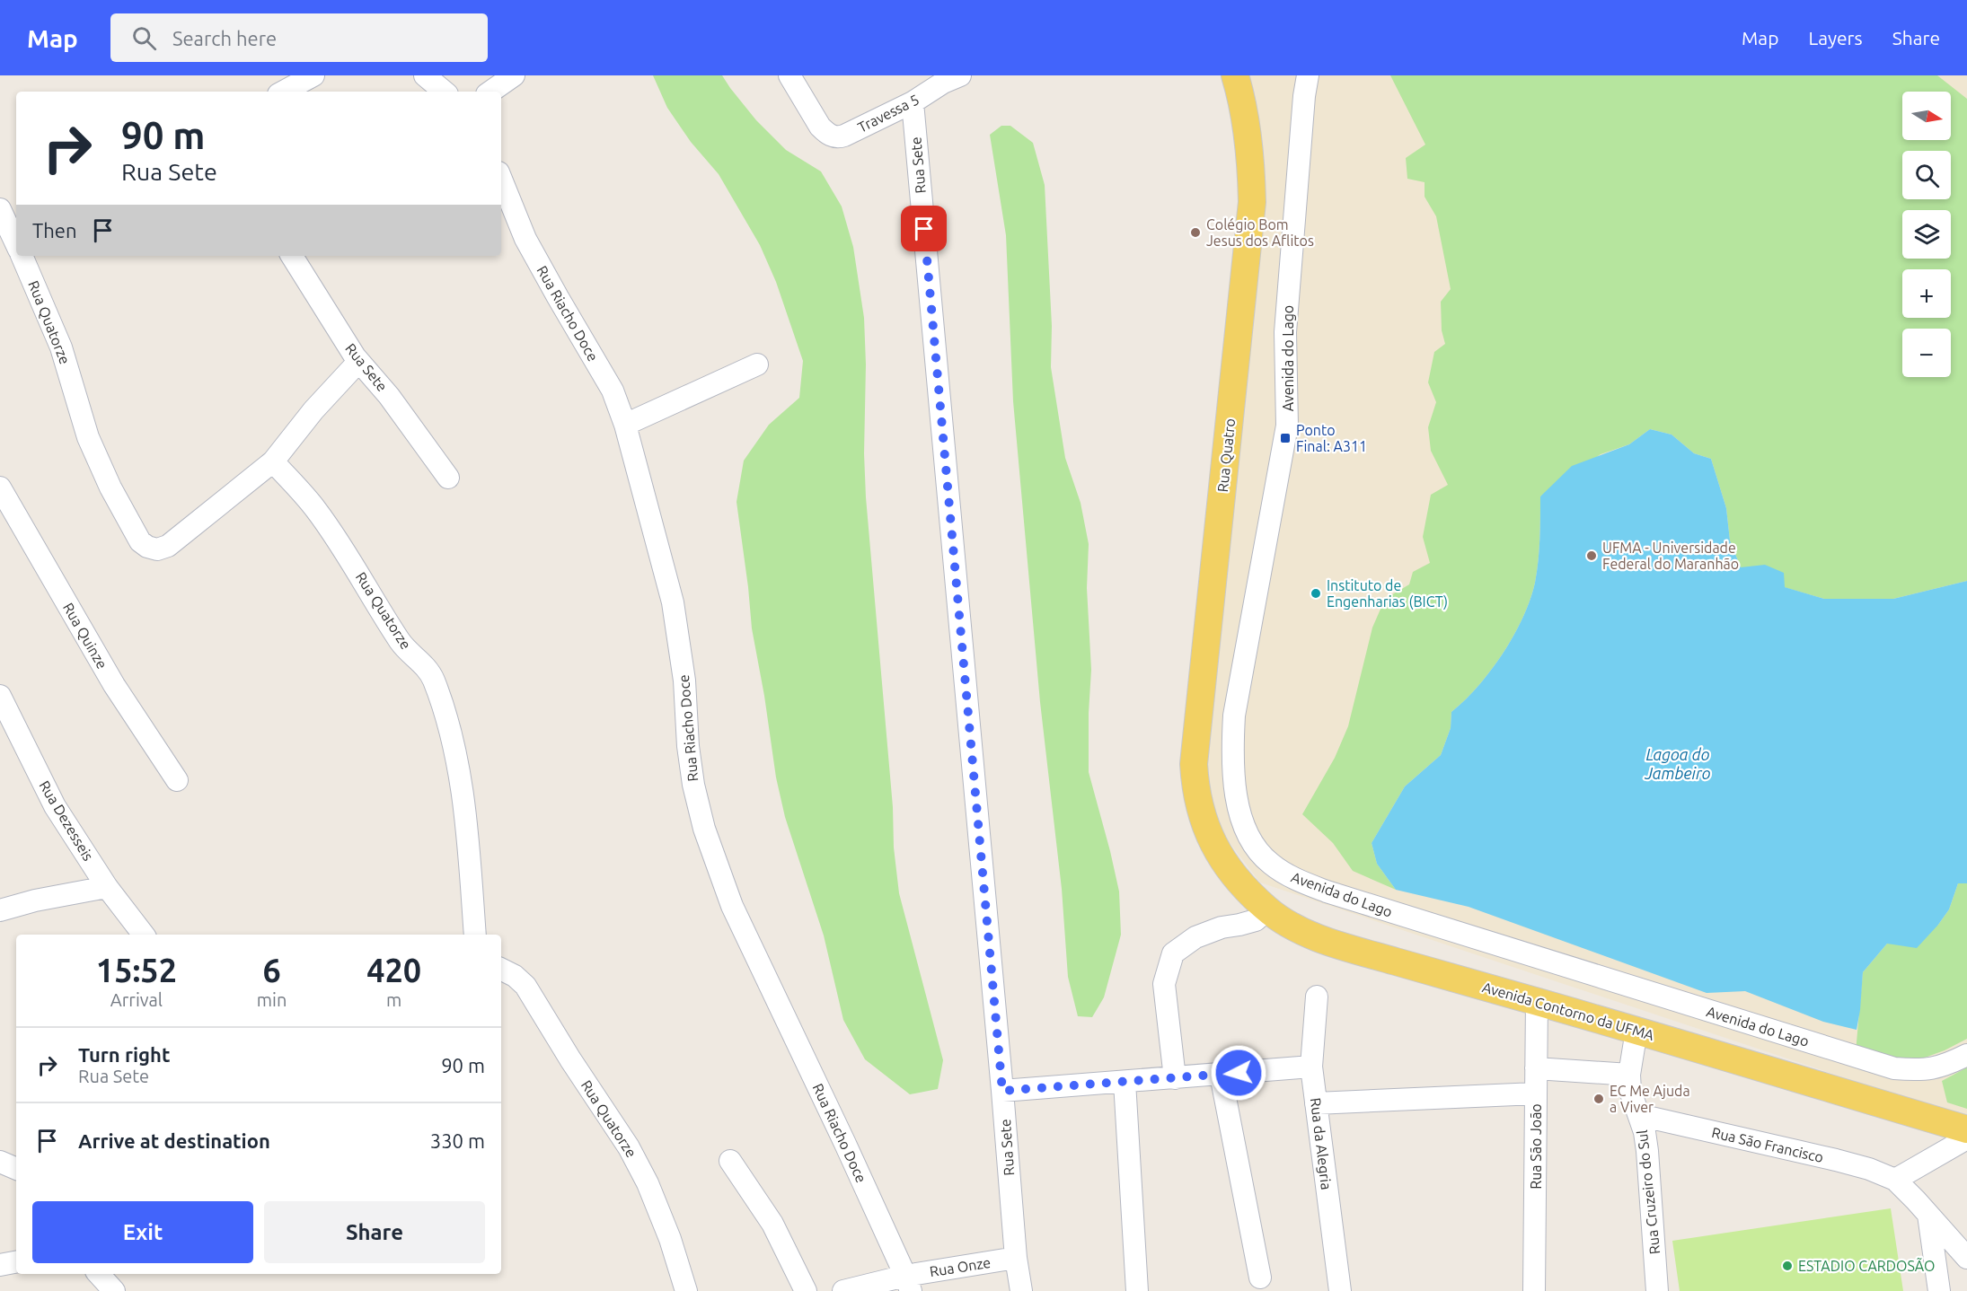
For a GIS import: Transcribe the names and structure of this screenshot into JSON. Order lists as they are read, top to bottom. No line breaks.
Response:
{"streets":{"main road":["Rua Quatro","Avenida Contorno da UFMA"],"street":["Travessa 5","Rua Sete","Rua Riacho Doce","Rua Quatorze","Avenida do Lago","Rua Quinze","Rua Dezesseis","Rua da Alegria","Rua São Francisco","Rua São João","Rua Cruzeiro do Sul","Rua Onze"]},"crossings":[["Travessa 5","Rua Sete"],["Rua Sete","Rua Onze"],["Rua Riacho Doce","Rua Onze"],["Rua Quatro","Avenida Contorno da UFMA"],["Avenida Contorno da UFMA","Rua São João"],["Avenida Contorno da UFMA","Rua Cruzeiro do Sul"],["Rua São Francisco","Rua Cruzeiro do Sul"]],"water":["Lagoa do Jambeiro"],"places":{"other":["Colégio Bom Jesus dos Aflitos","UFMA - Universidade Federal do Maranhão","Instituto de Engenharias (BICT)","EC Me Ajuda a Viver","ESTADIO CARDOSÃO"],"transit":["Ponto Final: A311"]},"north":"right","page":{"header":"Map","search":"Search here","nav":["Map","Layers","Share"],"map_buttons":["+","−"],"turn":["90 m","Rua Sete"],"then":"Then","eta":["15:52","Arrival","6","min","420","m"],"list":[{"name":"Turn right","note":"Rua Sete","value":"90 m"},{"name":"Arrive at destination","value":"330 m"}],"buttons":["Exit","Share"]}}
